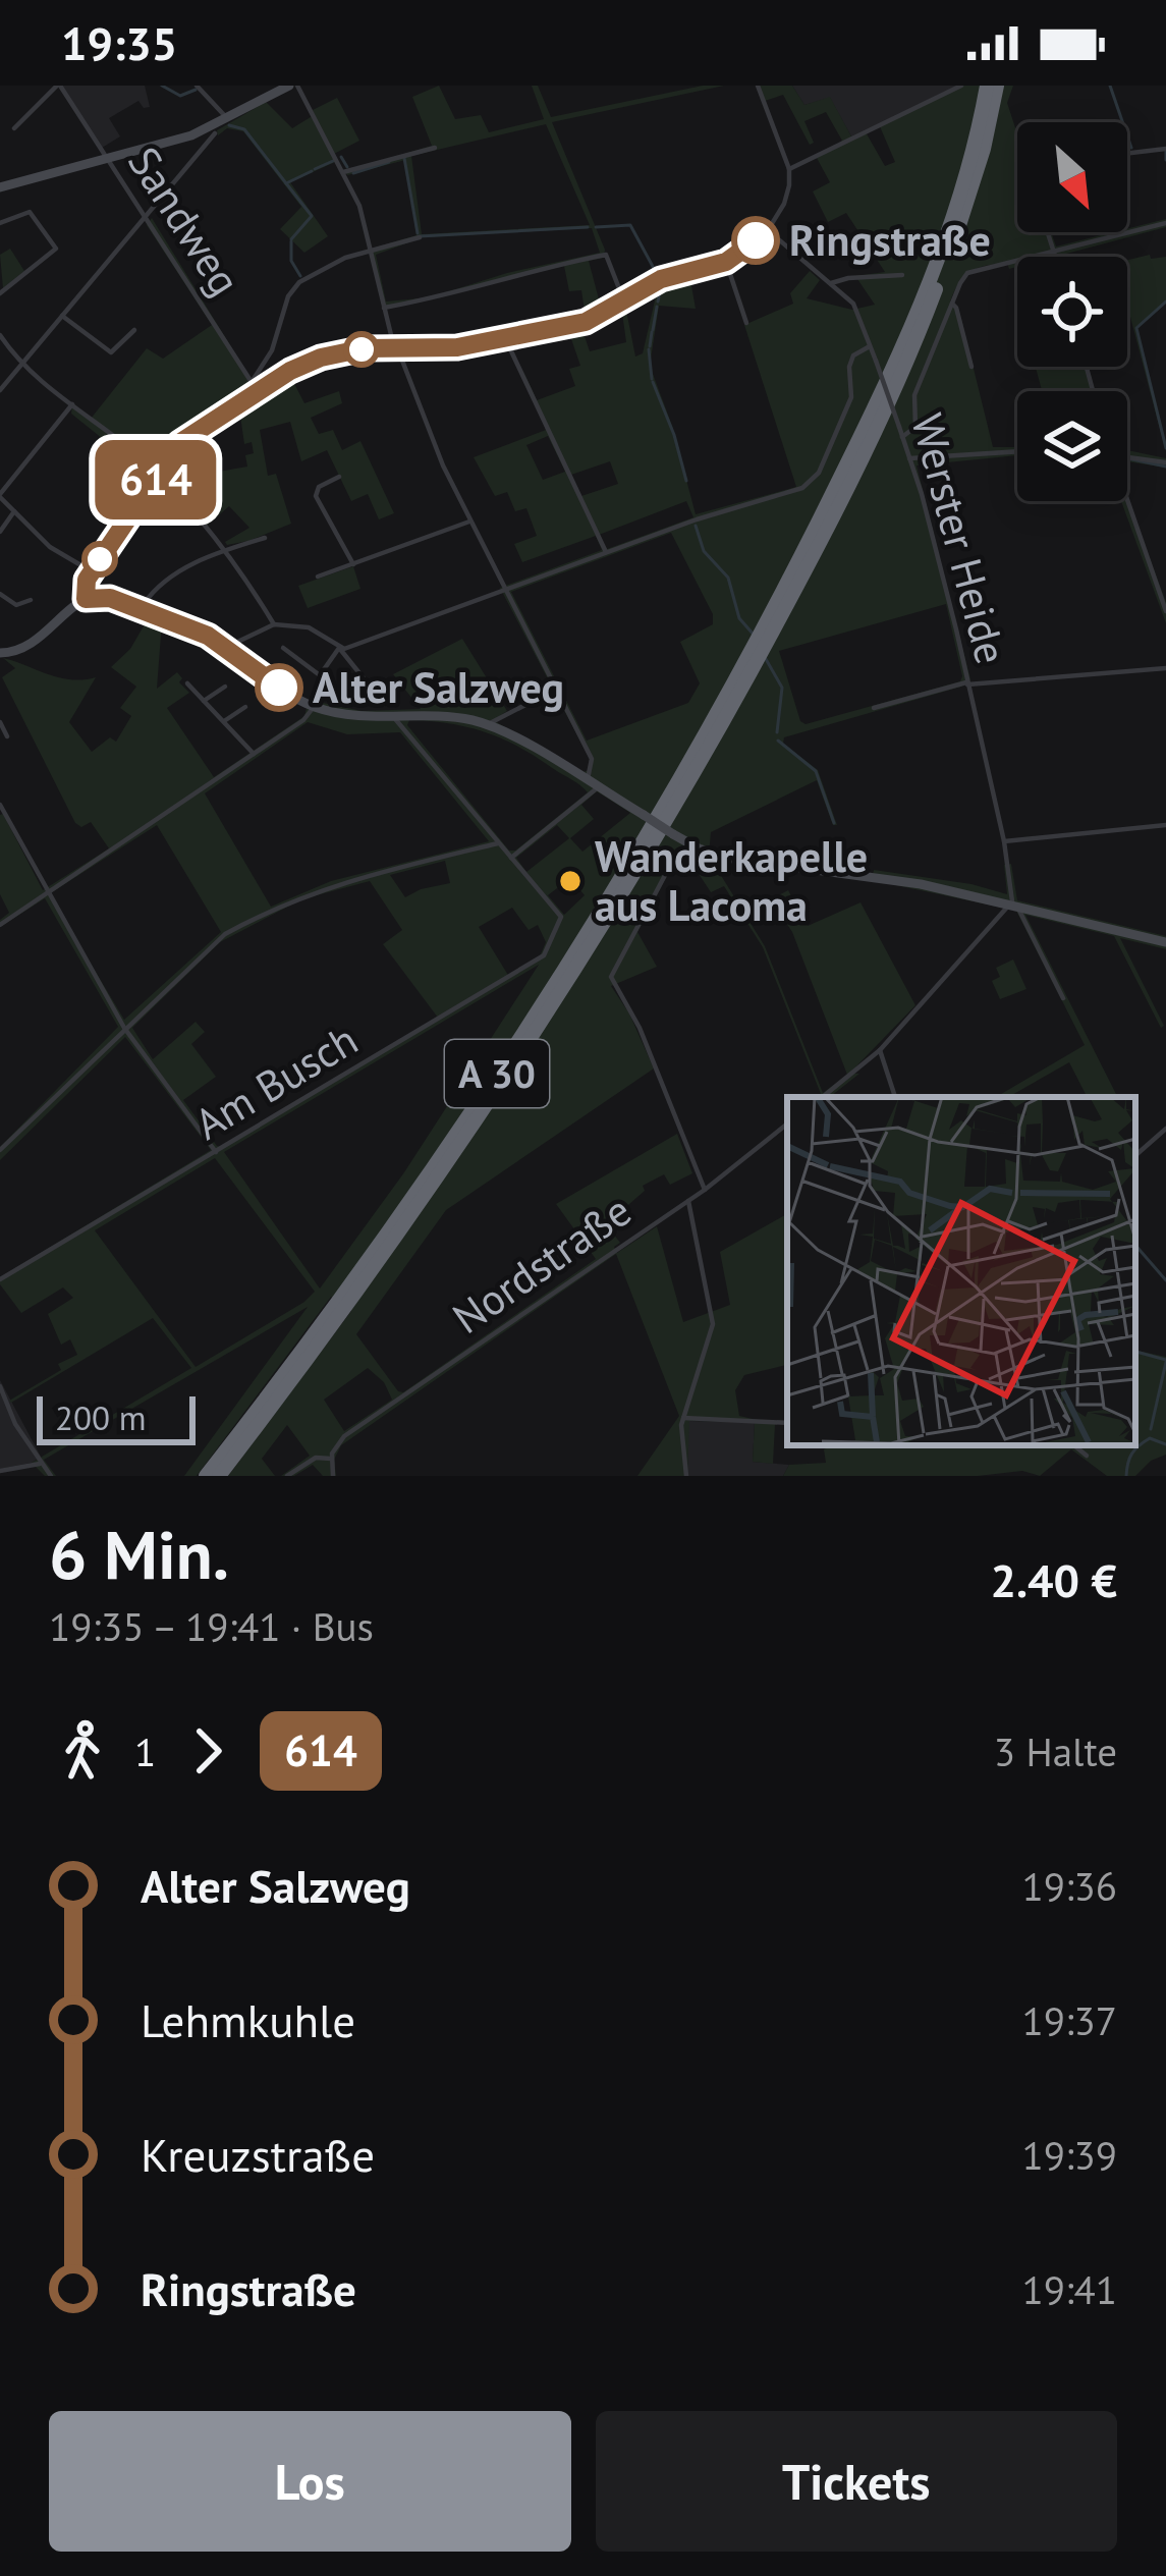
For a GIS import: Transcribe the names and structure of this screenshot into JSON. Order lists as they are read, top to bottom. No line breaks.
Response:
{"streets":{"highway":["A 30"],"street":["Sandweg","Werster Heide","Am Busch","Nordstraße"]},"places":["Ringstraße","Alter Salzweg","Wanderkapelle aus Lacoma"],"lines":["bus line 614"],"scale_bar":"200 m","north":"bottom right","page":{"status":"19:35","on_map":"614","scale":"200 m","heading":["6 Min.","19:35 – 19:41 · Bus","2.40 €"],"legs":["1","614","3 Halte"],"list":[{"name":"Alter Salzweg","value":"19:36"},{"name":"Lehmkuhle","value":"19:37"},{"name":"Kreuzstraße","value":"19:39"},{"name":"Ringstraße","value":"19:41"}],"buttons":["Los","Tickets"]}}
